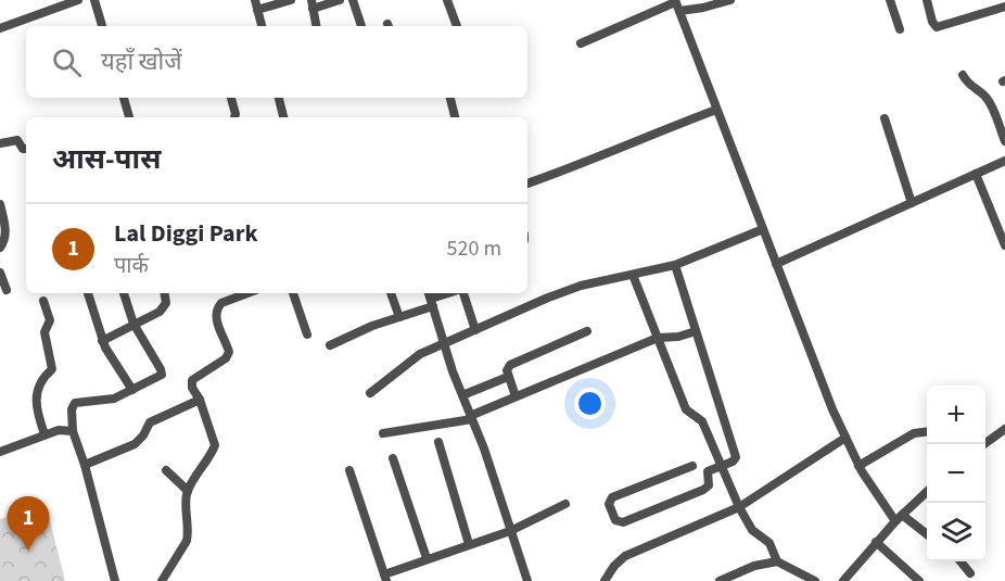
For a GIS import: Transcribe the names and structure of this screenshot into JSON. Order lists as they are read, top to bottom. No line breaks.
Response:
{"page":{"search":"यहाँ खोजें","heading":"आस-पास","list":[{"mark":"1","name":"Lal Diggi Park","note":"पार्क","value":"520 m"}],"map_buttons":["+","−"],"pins":"1"}}
